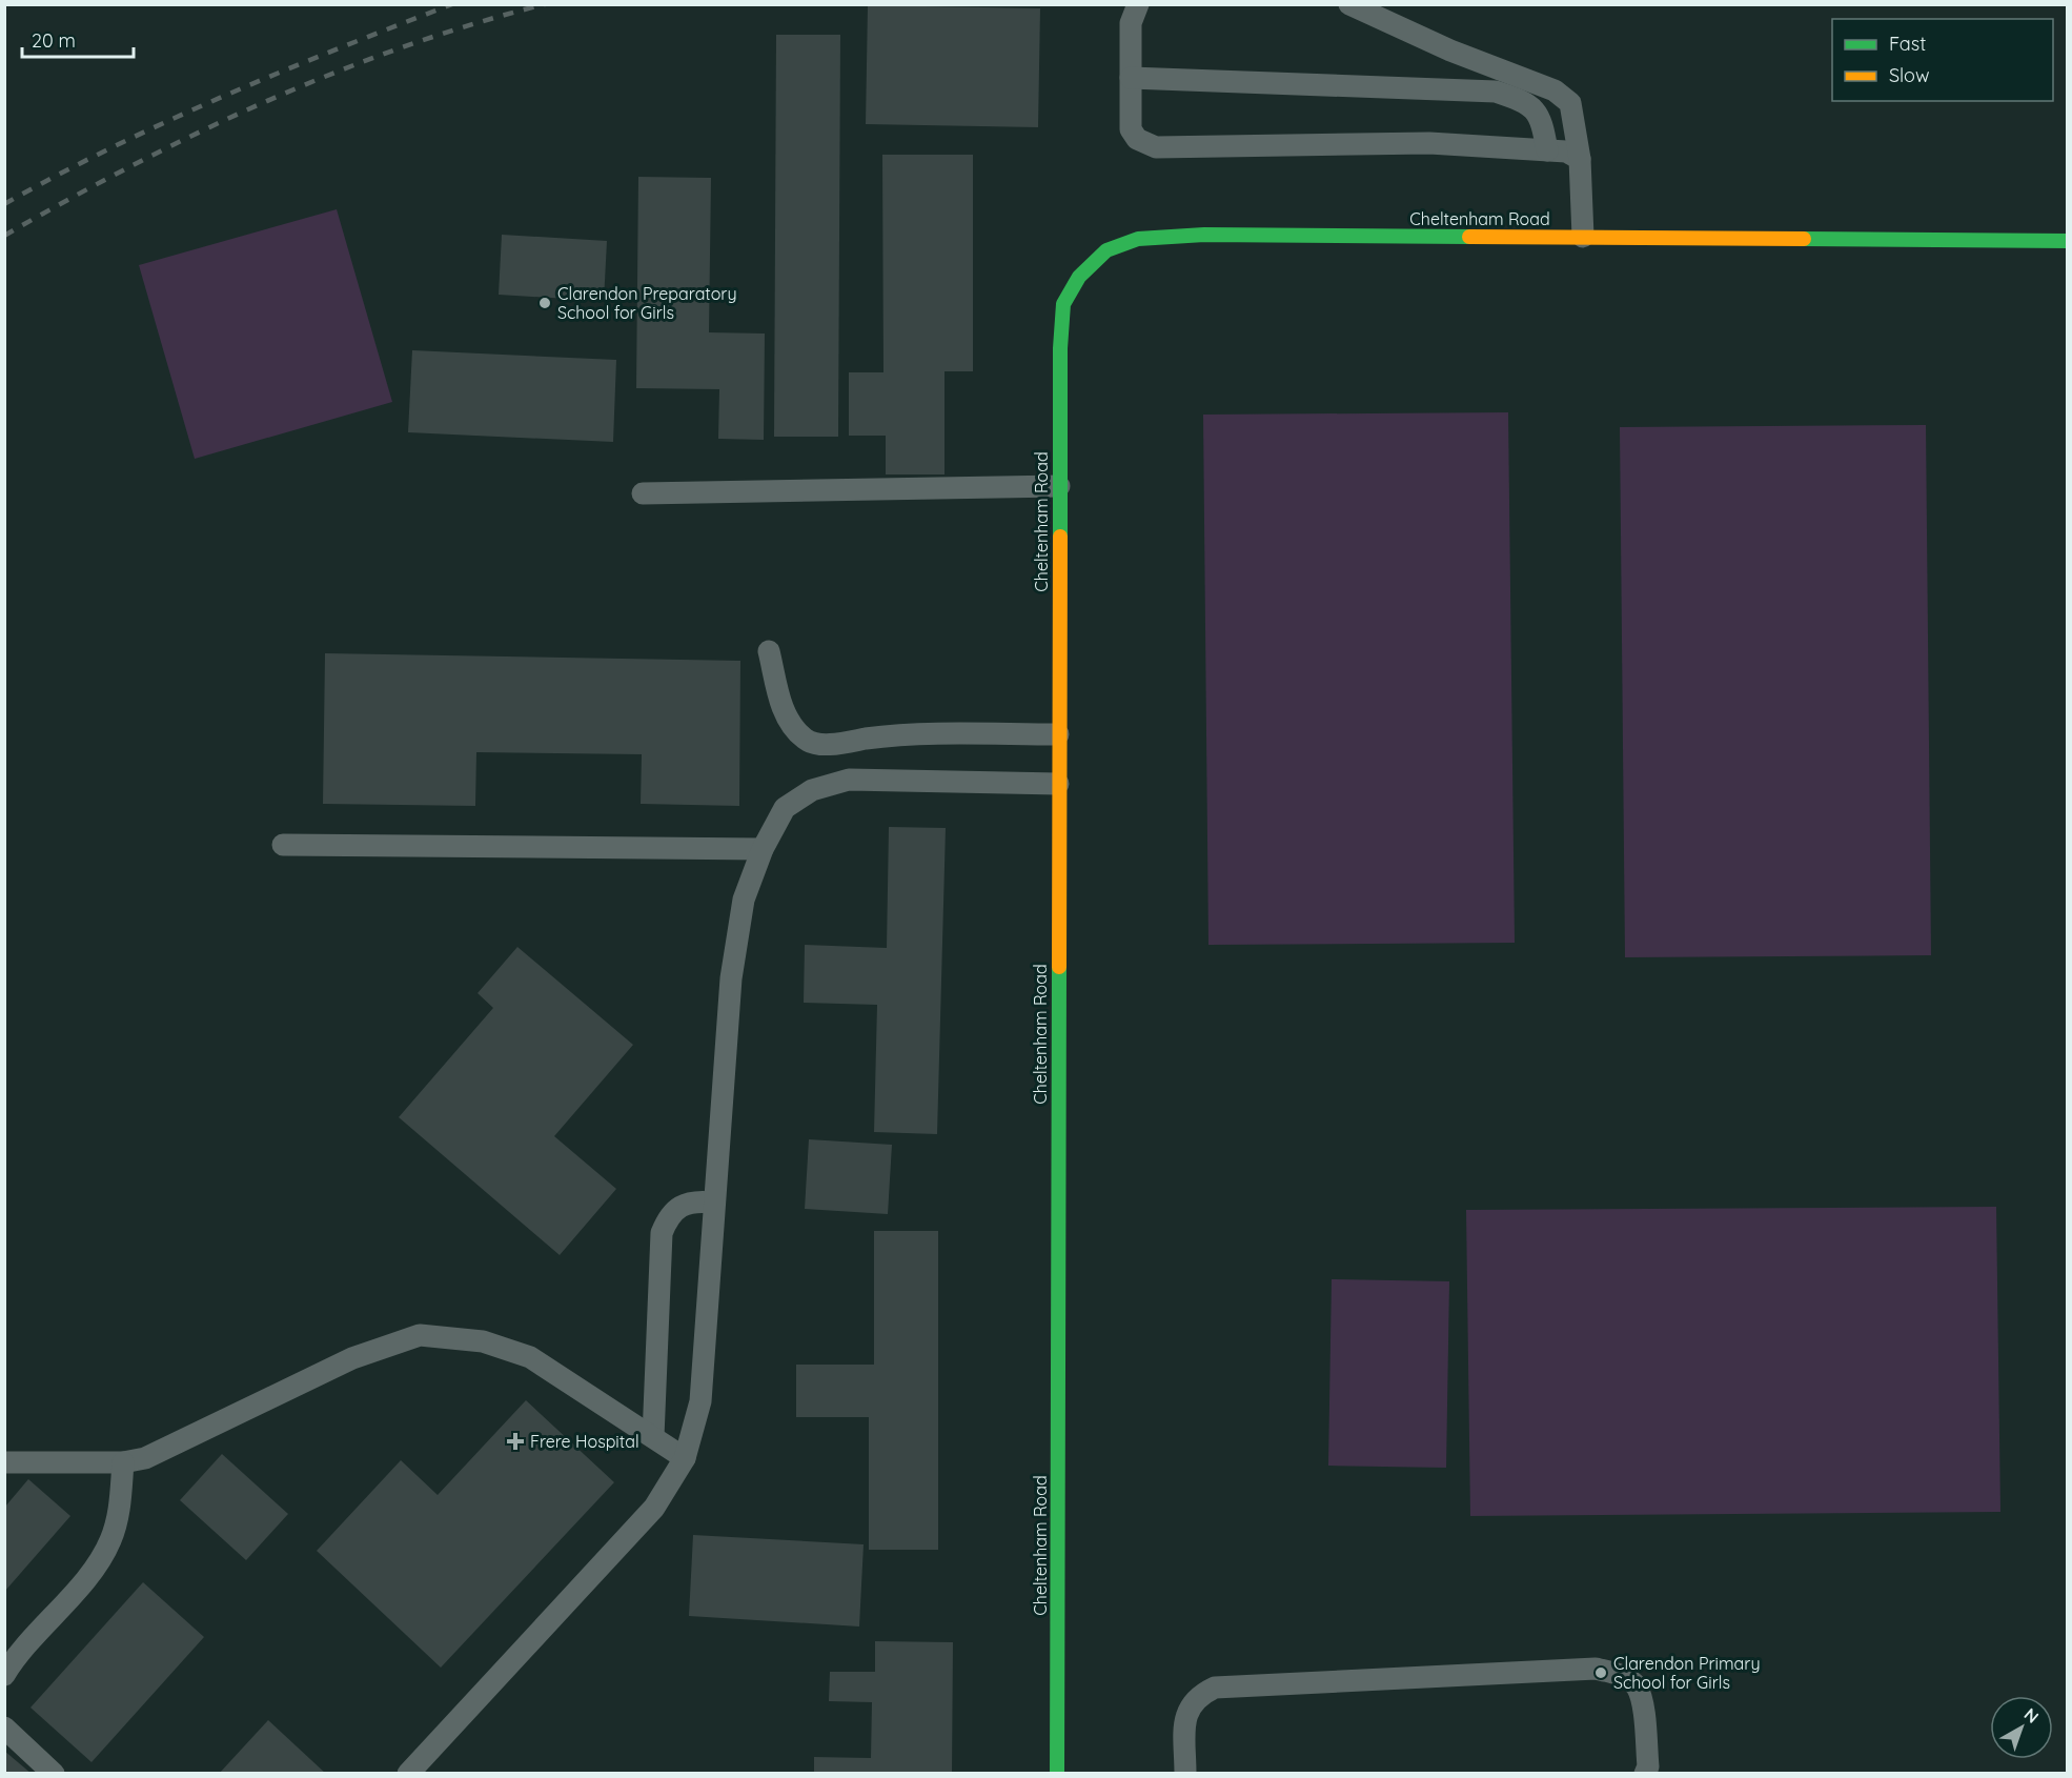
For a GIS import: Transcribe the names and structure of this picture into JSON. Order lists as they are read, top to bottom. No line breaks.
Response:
{"streets":{"street":["Cheltenham Road"]},"places":{"other":["Clarendon Preparatory School for Girls","Clarendon Primary School for Girls"],"health":["Frere Hospital"]},"legend":["Fast","Slow"],"scale_bar":"20 m","north":"top right"}
